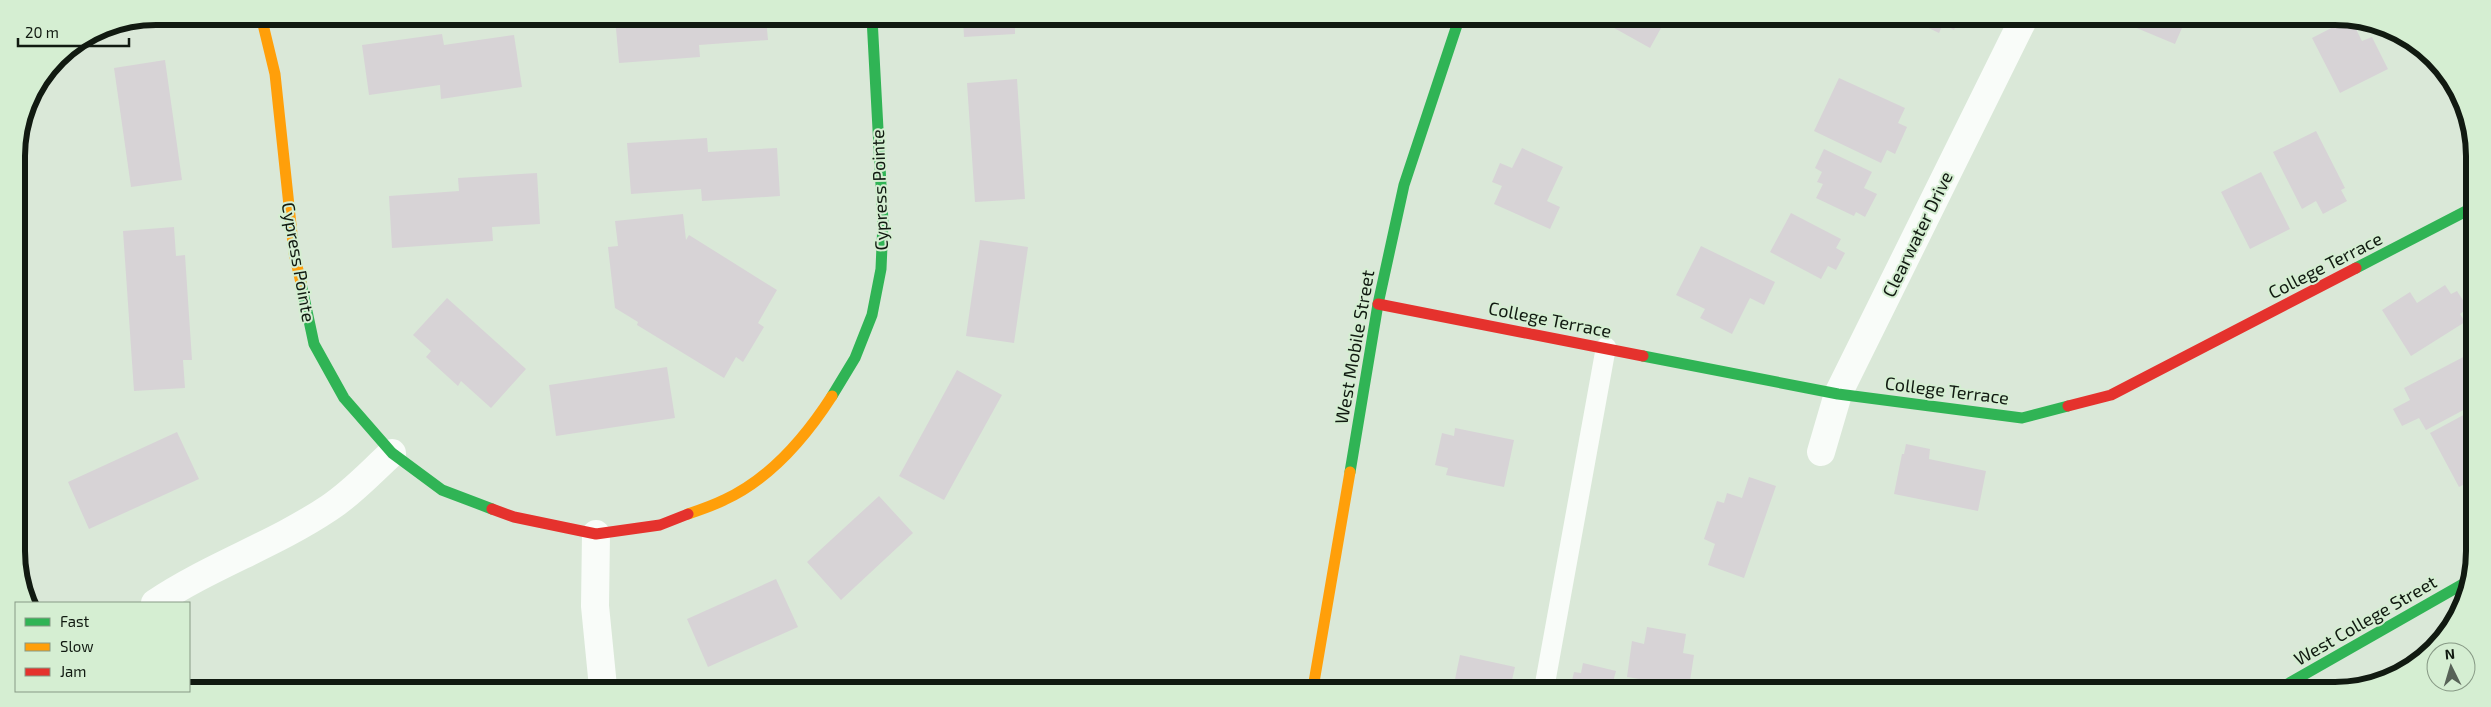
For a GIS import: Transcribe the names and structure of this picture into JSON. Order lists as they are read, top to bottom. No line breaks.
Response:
{"streets":{"street":["Cypress Pointe","Clearwater Drive","College Terrace","West Mobile Street","West College Street"]},"crossings":[["Clearwater Drive","College Terrace"],["College Terrace","West Mobile Street"]],"legend":["Fast","Slow","Jam"],"scale_bar":"20 m","north":"top"}
